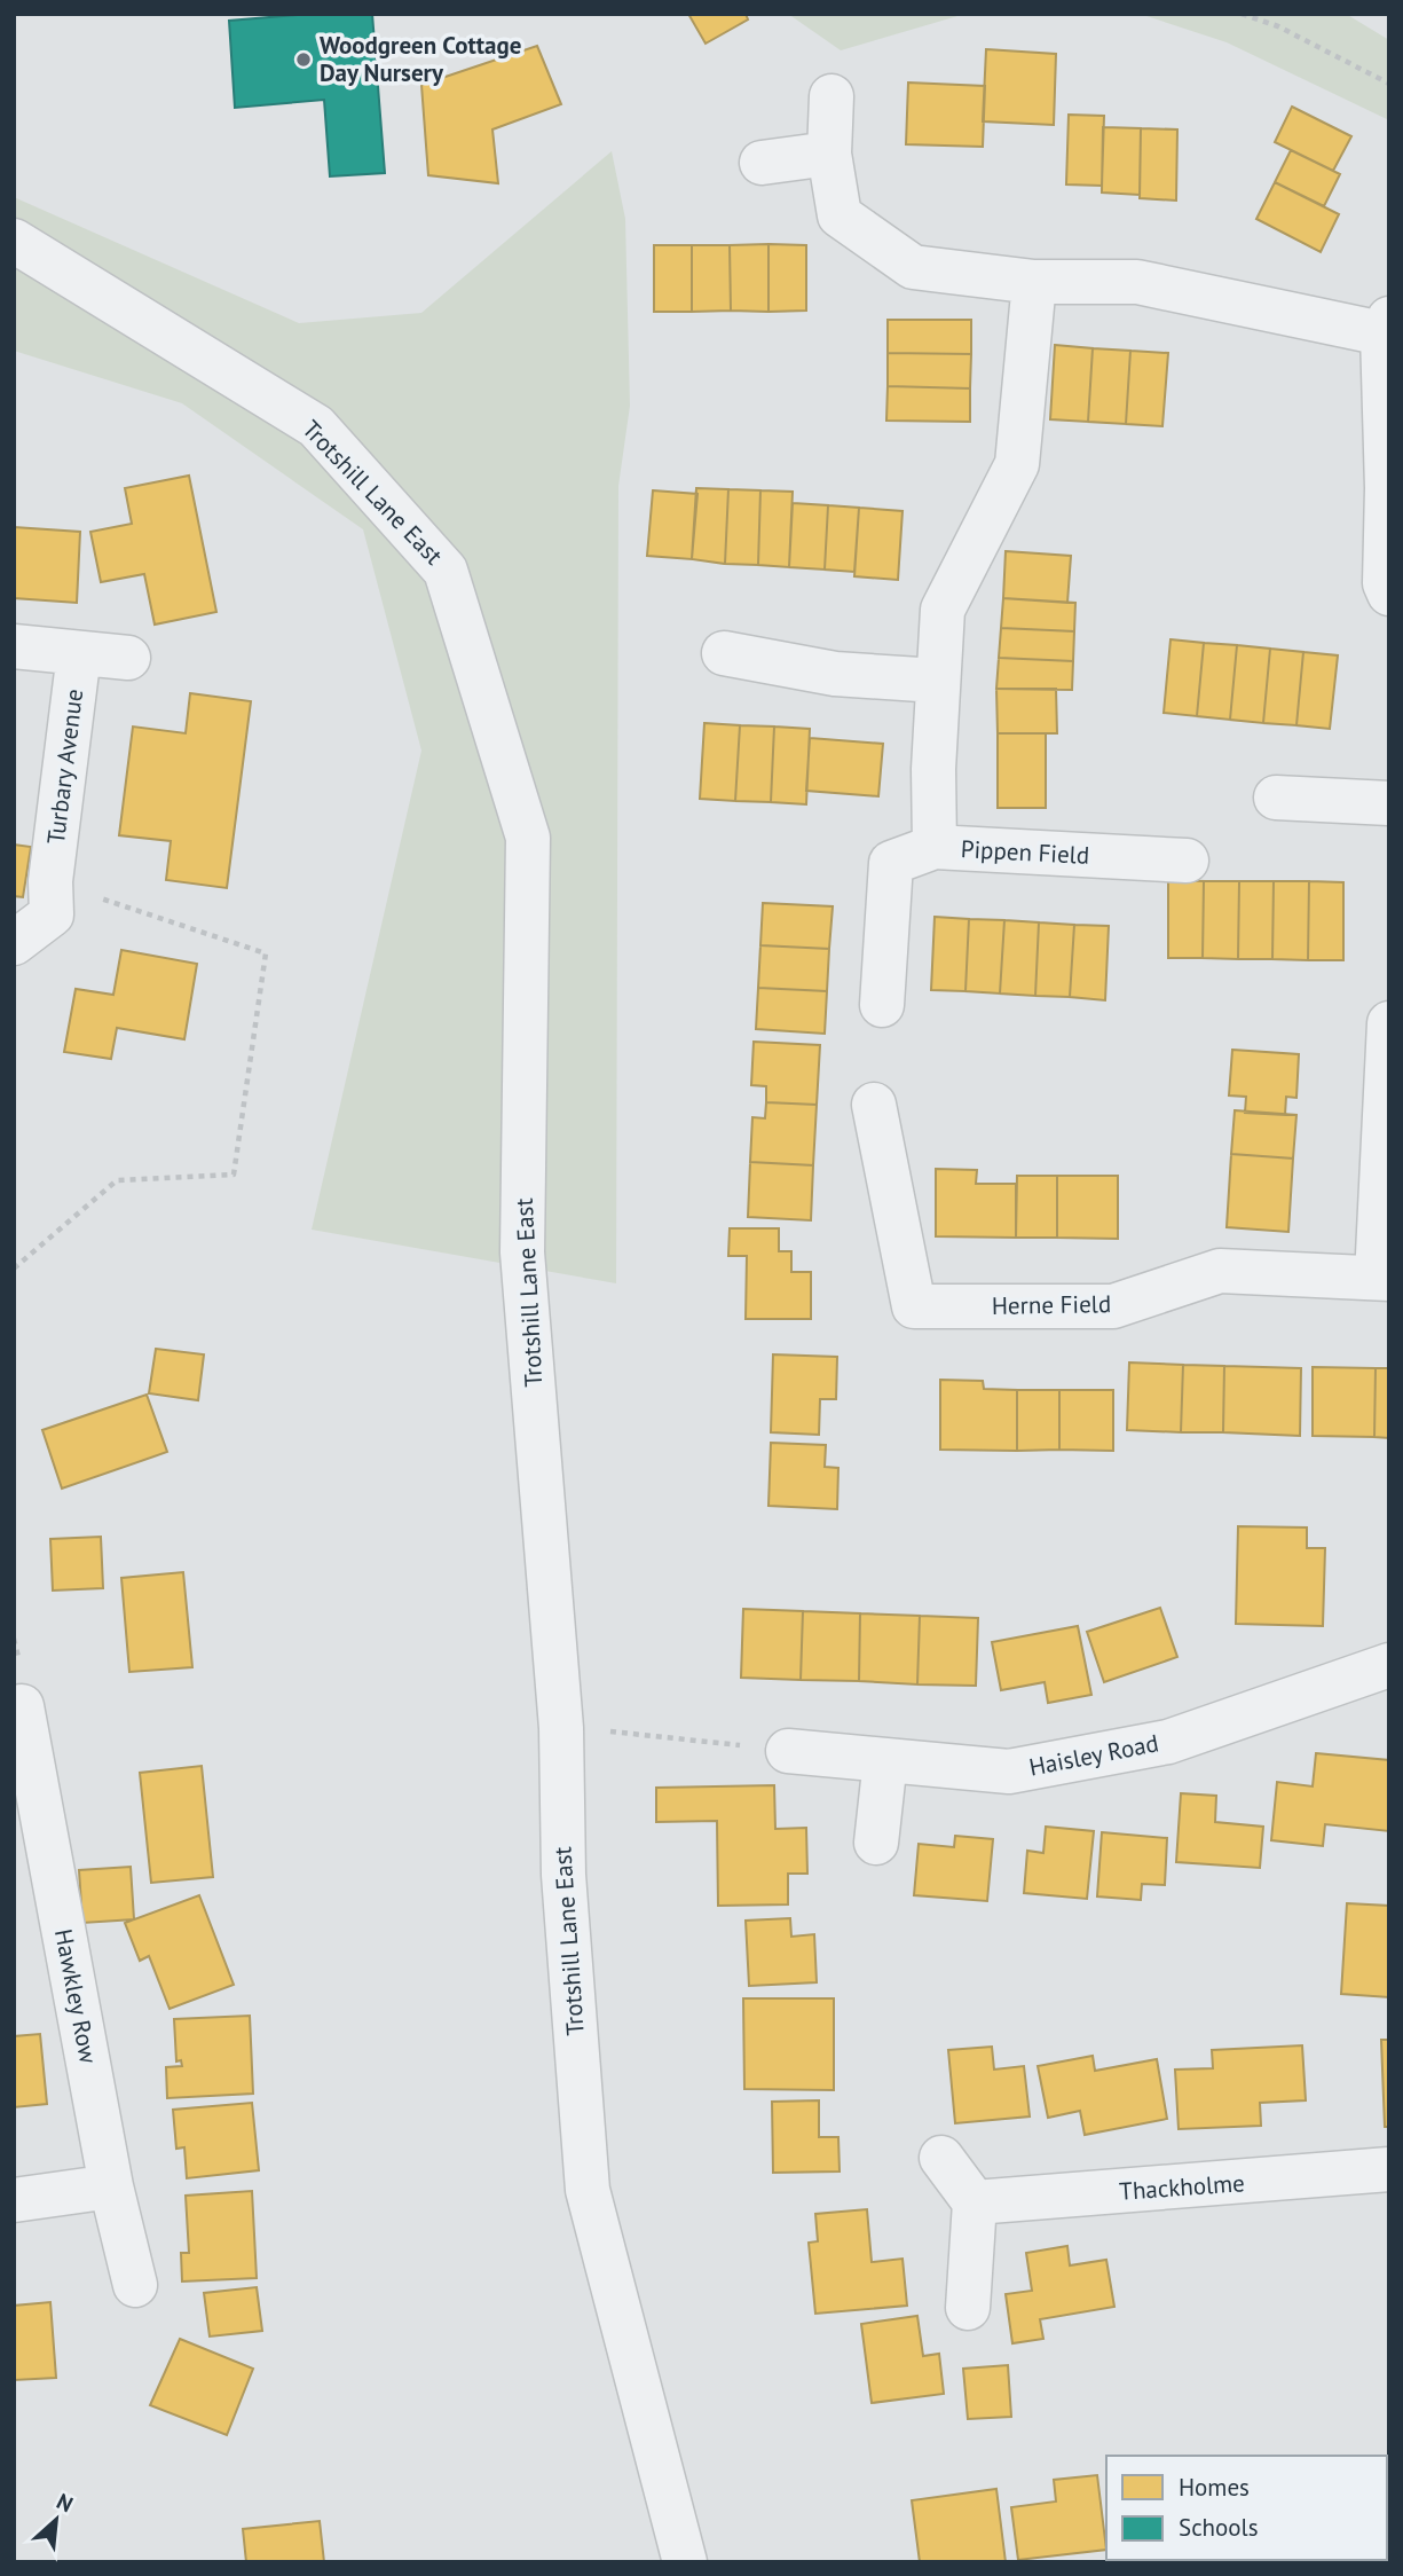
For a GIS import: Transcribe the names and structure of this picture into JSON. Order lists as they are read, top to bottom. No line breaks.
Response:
{"streets":{"street":["Trotshill Lane East","Turbary Avenue","Pippen Field","Herne Field","Haisley Road","Hawkley Row","Thackholme"]},"places":["Woodgreen Cottage Day Nursery"],"legend":["Homes","Schools"],"north":"top right"}
